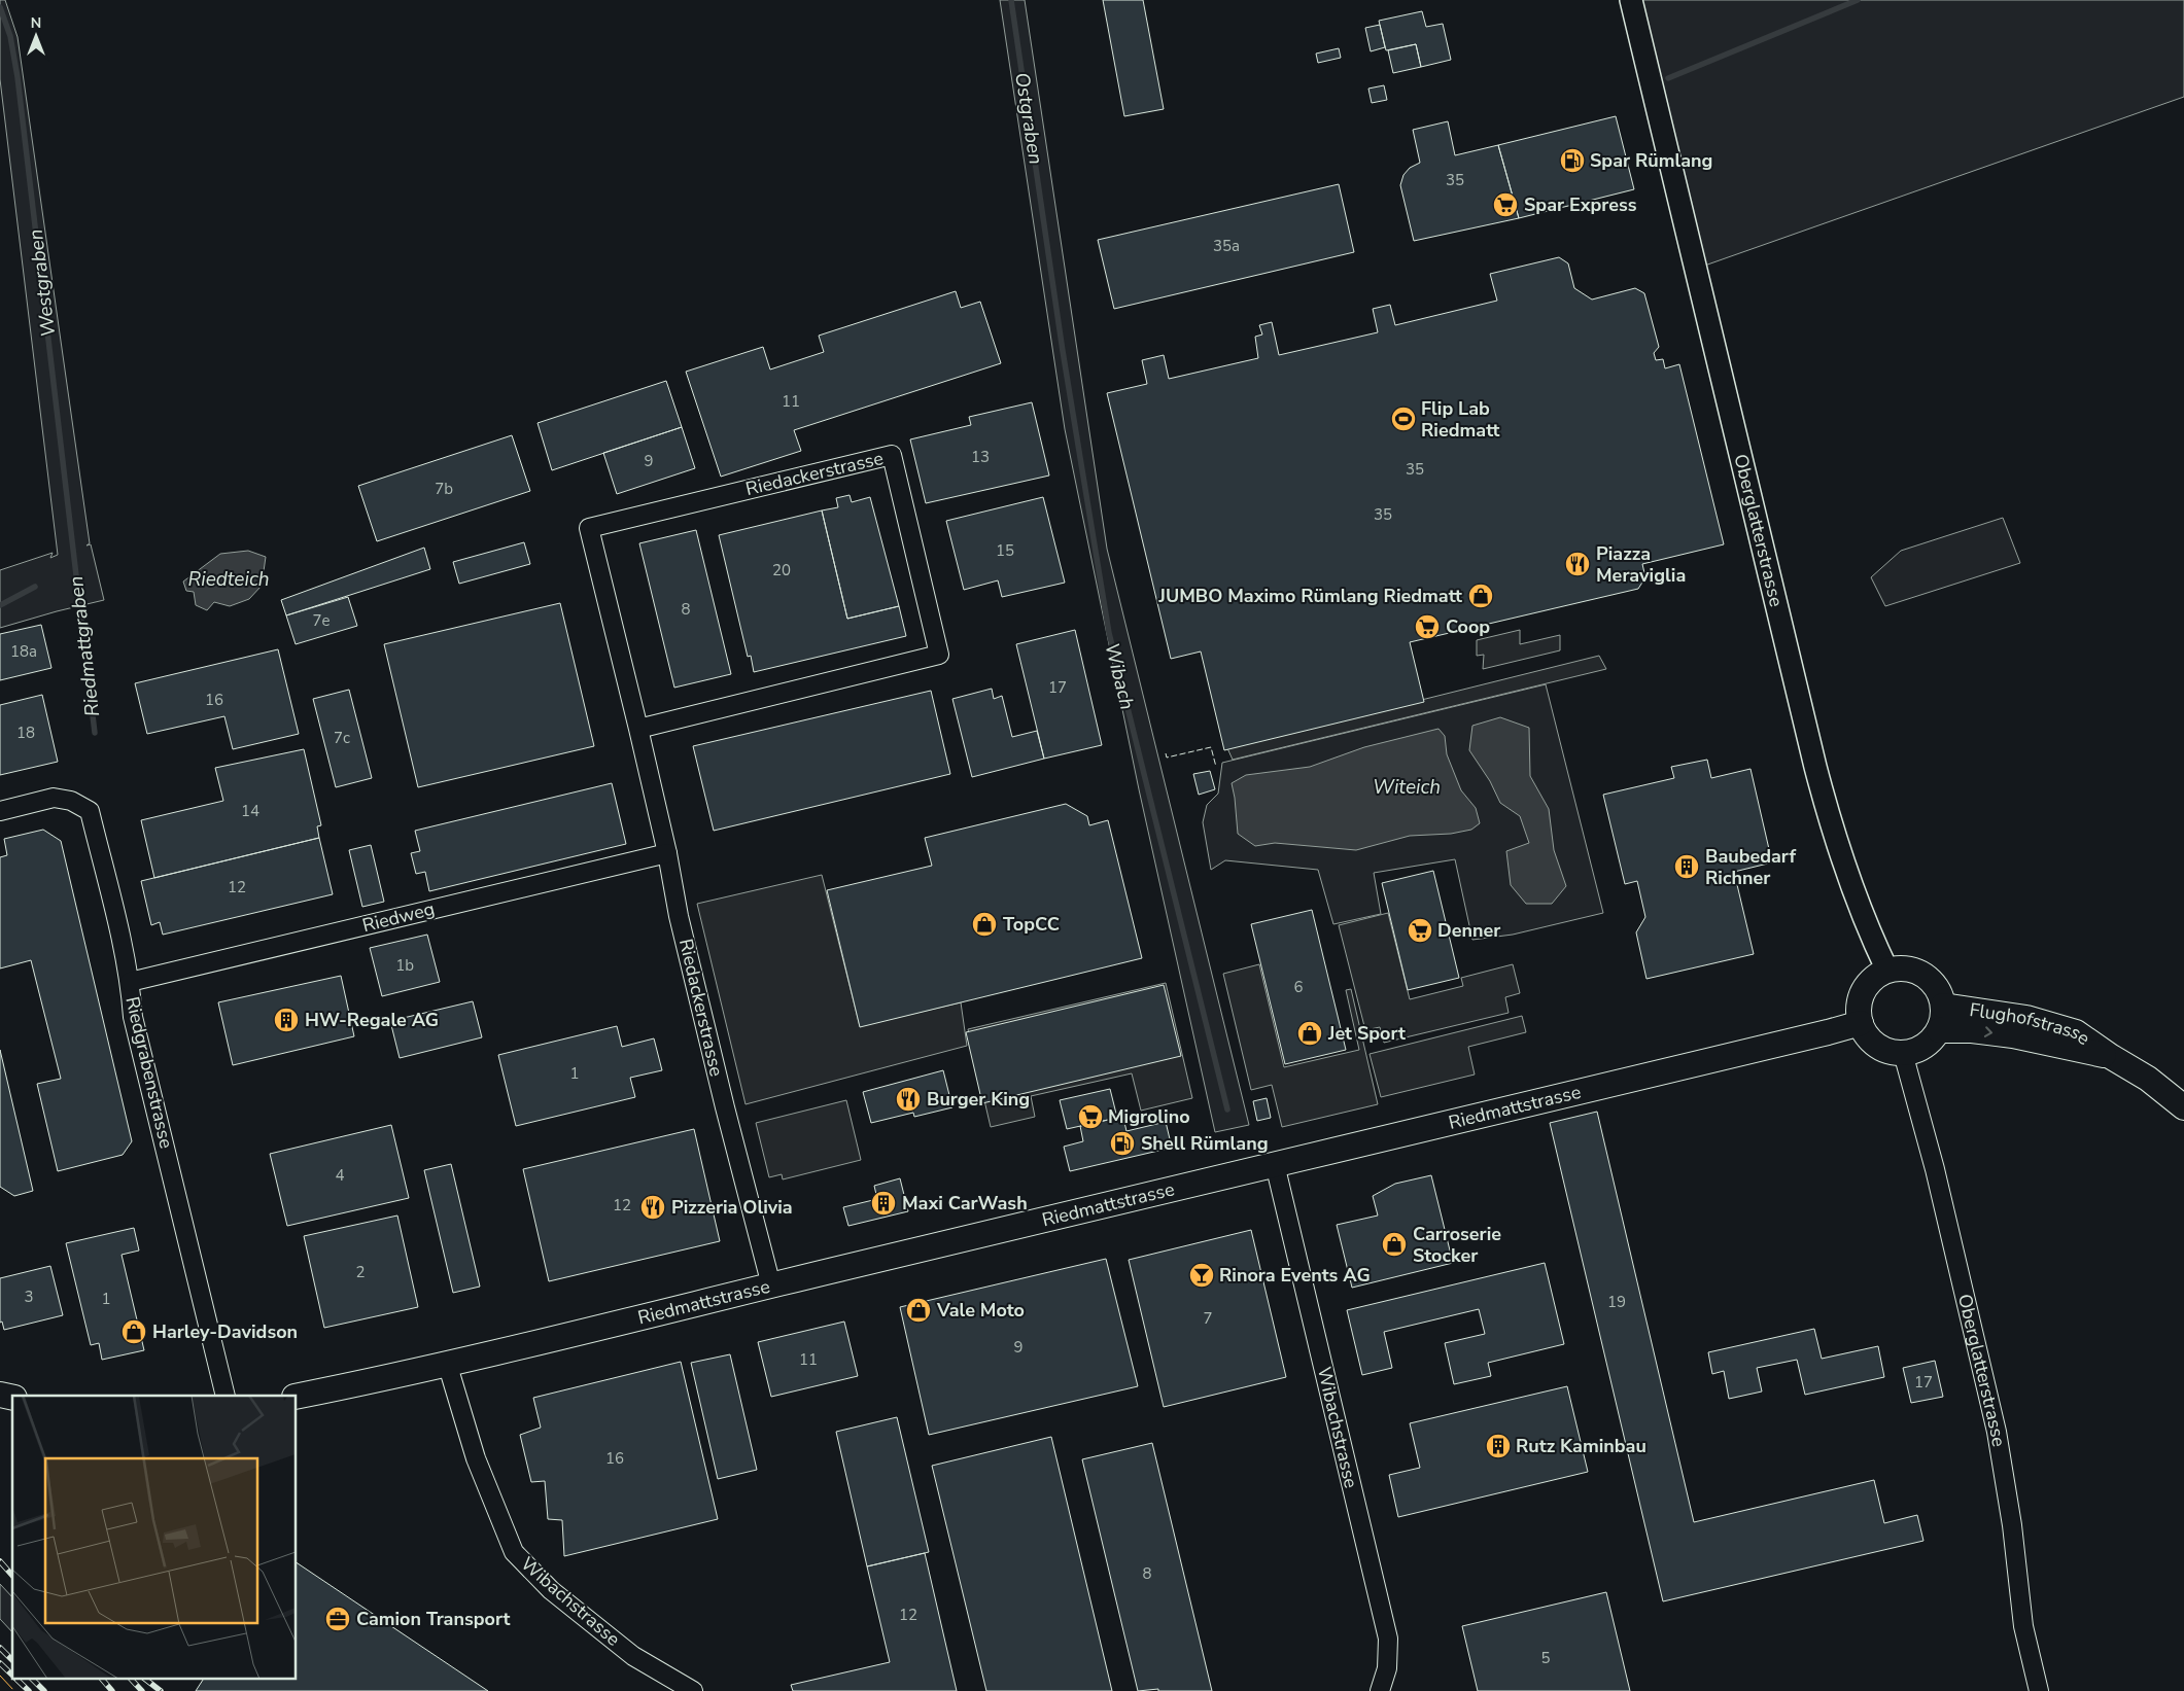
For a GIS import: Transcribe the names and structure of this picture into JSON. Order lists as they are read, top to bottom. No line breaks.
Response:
{"streets":{"main road":["Flughofstrasse","Riedmattstrasse"],"street":["Riedackerstrasse","Oberglatterstrasse","Riedweg","Riedgrabenstrasse","Wibachstrasse"]},"crossings":[["Riedackerstrasse","Riedweg"],["Riedackerstrasse","Riedmattstrasse"],["Oberglatterstrasse","Flughofstrasse"],["Oberglatterstrasse","Riedmattstrasse"],["Riedweg","Riedgrabenstrasse"],["Flughofstrasse","Riedmattstrasse"],["Riedmattstrasse","Wibachstrasse"]],"water":["Ostgraben","Westgraben","Riedteich","Riedmattgraben","Wibach","Witeich"],"places":{"fuel station":["Spar Rümlang","Shell Rümlang"],"supermarket":["Spar Express","Coop","Denner","Migrolino"],"sports":["Flip Lab Riedmatt"],"restaurant":["Piazza Meraviglia","Burger King","Pizzeria Olivia"],"shop":["JUMBO Maximo Rümlang Riedmatt","TopCC","Jet Sport","Carroserie Stocker","Vale Moto","Harley-Davidson"],"building":["Baubedarf Richner","HW-Regale AG","Maxi CarWash","Rutz Kaminbau"],"bar":["Rinora Events AG"],"office":["Camion Transport"]},"house_numbers":["35","35a","11","13","9","35","7b","35","15","20","8","7e","18a","17","16","18","7c","14","12","1b","6","1","4","12","2","3","1","19","7","9","11","17","16","8","12","5"],"north":"top"}
